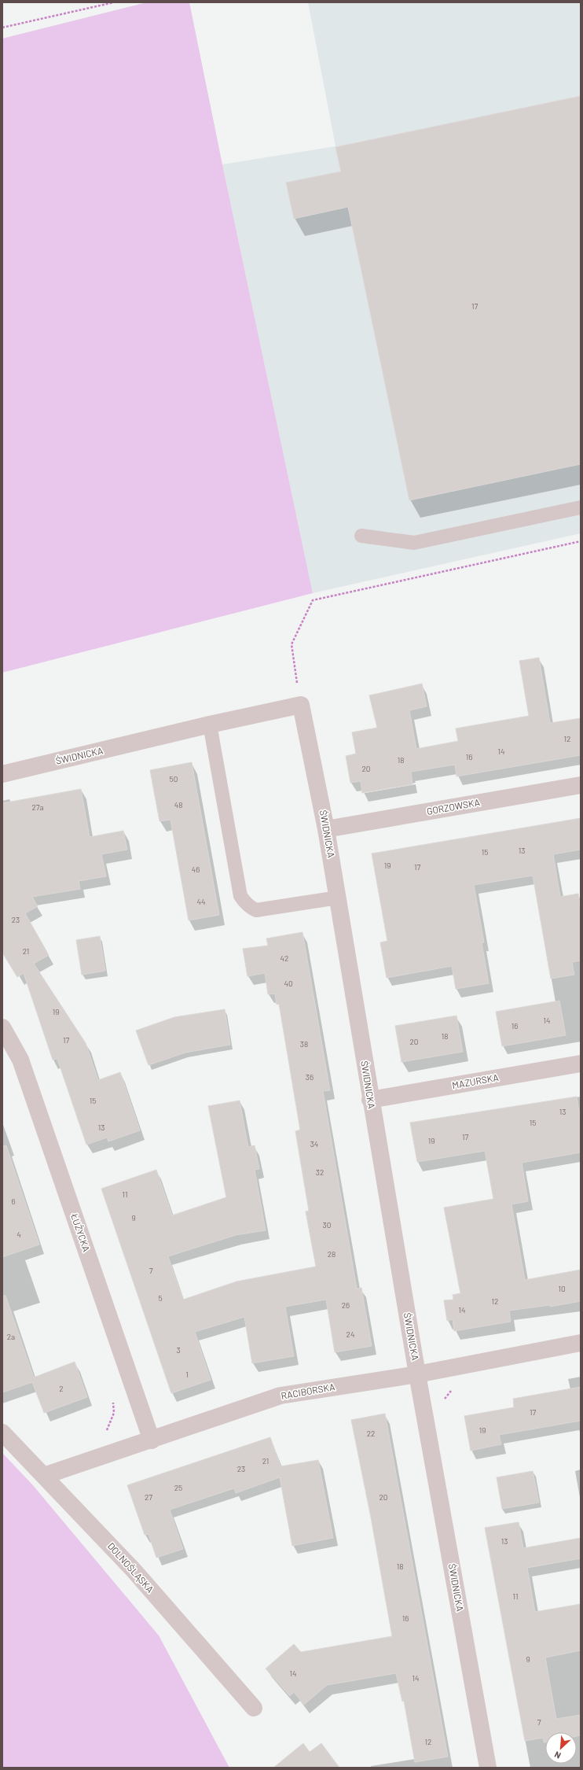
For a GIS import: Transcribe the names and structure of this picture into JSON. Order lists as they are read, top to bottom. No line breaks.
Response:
{"streets":{"street":["ŚWIDNICKA","GORZOWSKA","MAZURSKA","ŁUŻYCKA","RACIBORSKA","DOLNOŚLĄSKA"]},"crossings":[["ŚWIDNICKA","GORZOWSKA"],["ŚWIDNICKA","MAZURSKA"],["ŚWIDNICKA","RACIBORSKA"],["ŁUŻYCKA","RACIBORSKA"],["RACIBORSKA","DOLNOŚLĄSKA"]],"house_numbers":["17","12","14","16","18","20","50","48","27a","13","15","19","17","46","44","23","21","42","40","19","14","16","18","17","20","38","36","15","13","15","13","17","19","34","32","11","6","9","30","4","28","7","10","5","12","26","14","24","2a","3","1","2","17","19","22","21","23","25","27","20","13","18","11","16","9","14","14","7","12"],"north":"bottom left"}
